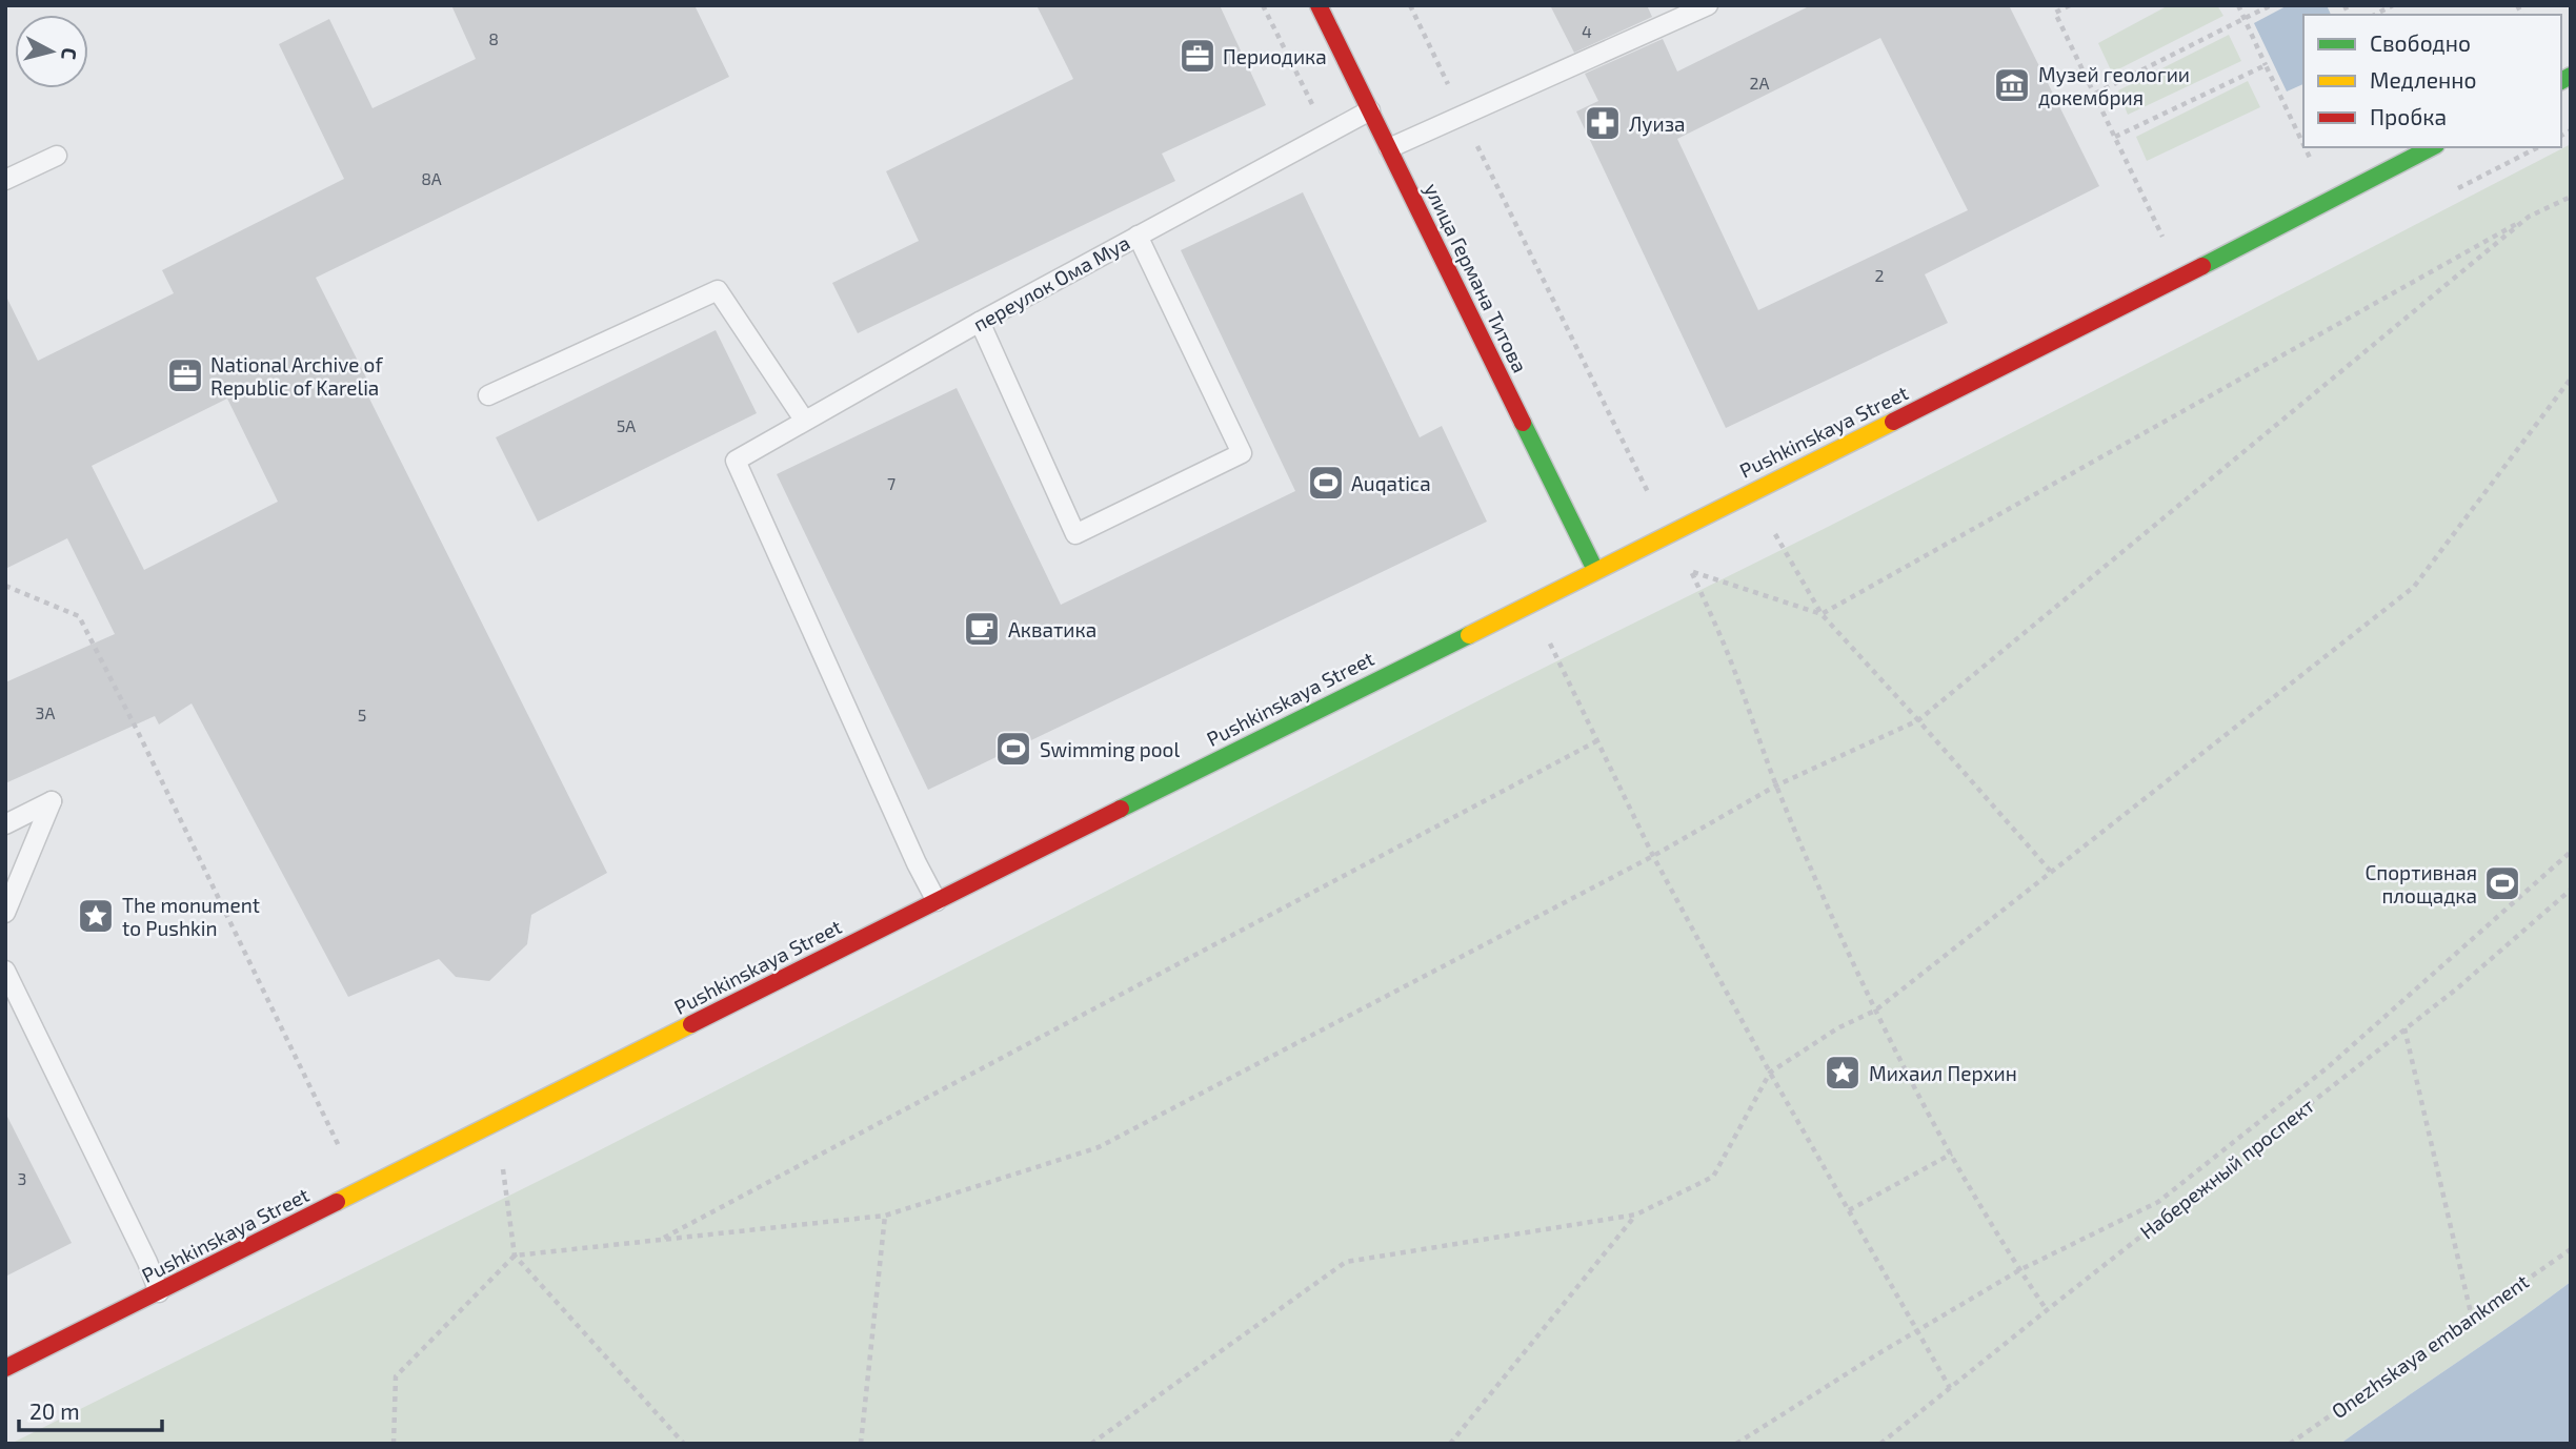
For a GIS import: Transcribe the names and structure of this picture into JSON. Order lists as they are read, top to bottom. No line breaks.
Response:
{"streets":{"street":["улица Германа Титова","Pushkinskaya Street"],"lane":["переулок Ома Муа"],"path":["Набережный проспект","Onezhskaya embankment"]},"crossings":[["улица Германа Титова","переулок Ома Муа"],["улица Германа Титова","Pushkinskaya Street"],["переулок Ома Муа","Pushkinskaya Street"]],"places":{"office":["Периодика","National Archive of Republic of Karelia"],"museum":["Музей геологии докембрия"],"pharmacy":["Луиза"],"sports":["Auqatica","Swimming pool","Спортивная площадка"],"cafe":["Акватика"],"place":["The monument to Pushkin","Михаил Перхин"]},"house_numbers":["4","8","2А","8А","2","5А","7","3А","5","3"],"legend":["Свободно","Медленно","Пробка"],"scale_bar":"20 m","north":"right"}
